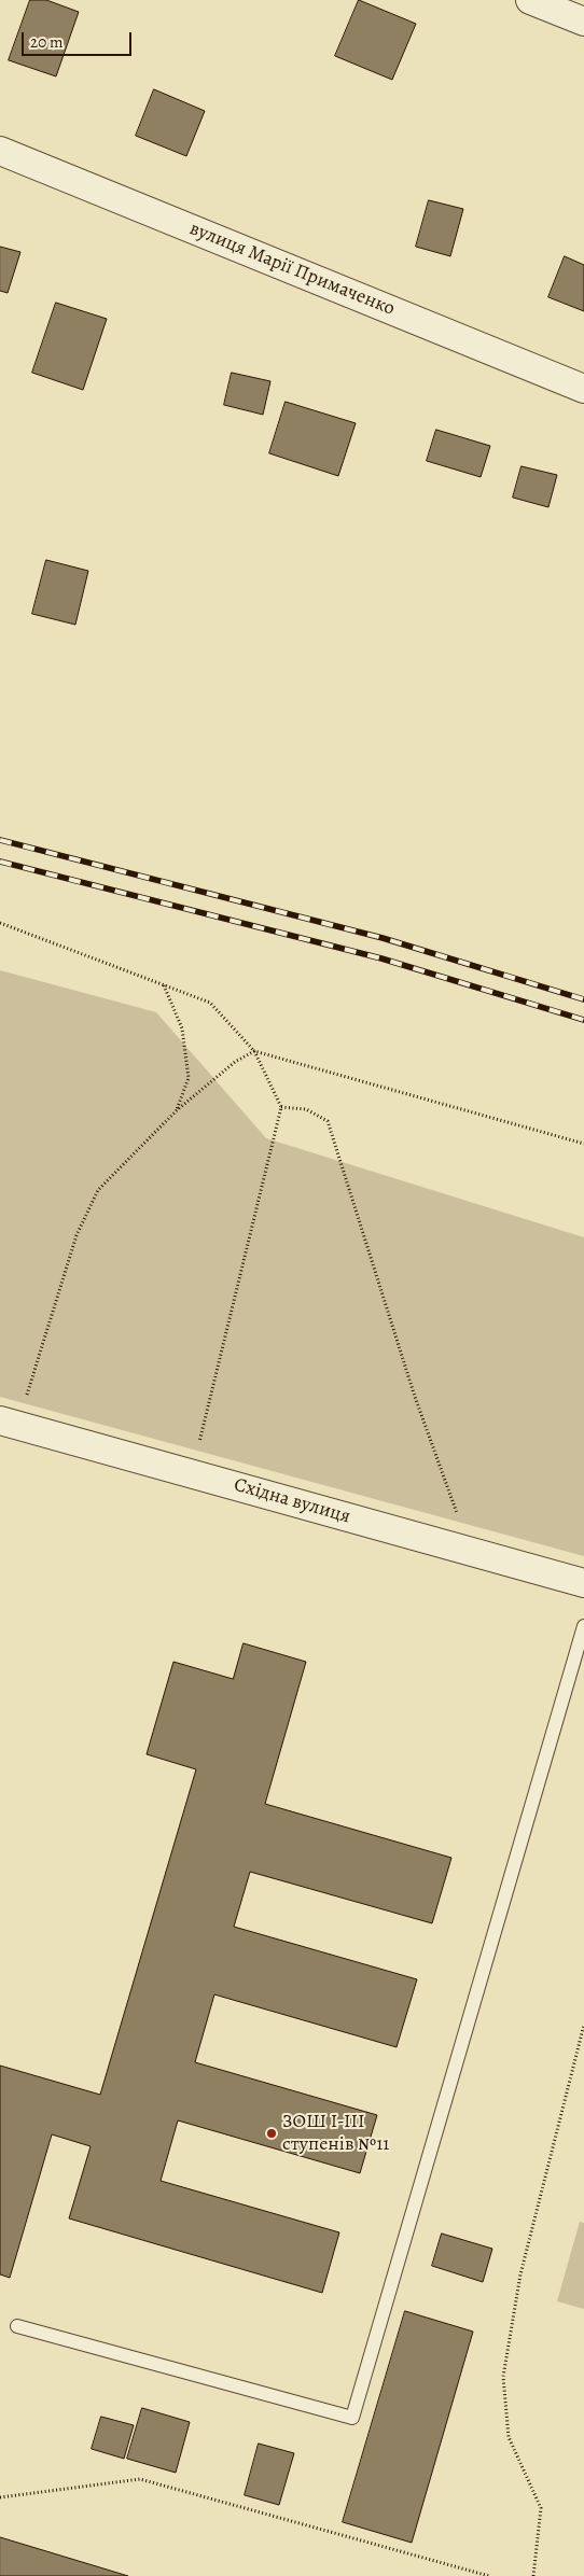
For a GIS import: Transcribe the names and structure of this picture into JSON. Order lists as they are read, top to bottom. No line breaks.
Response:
{"streets":{"street":["вулиця Марії Примаченко","Східна вулиця"]},"places":["ЗОШ І-ІІІ ступенів №11"],"scale_bar":"20 m"}
